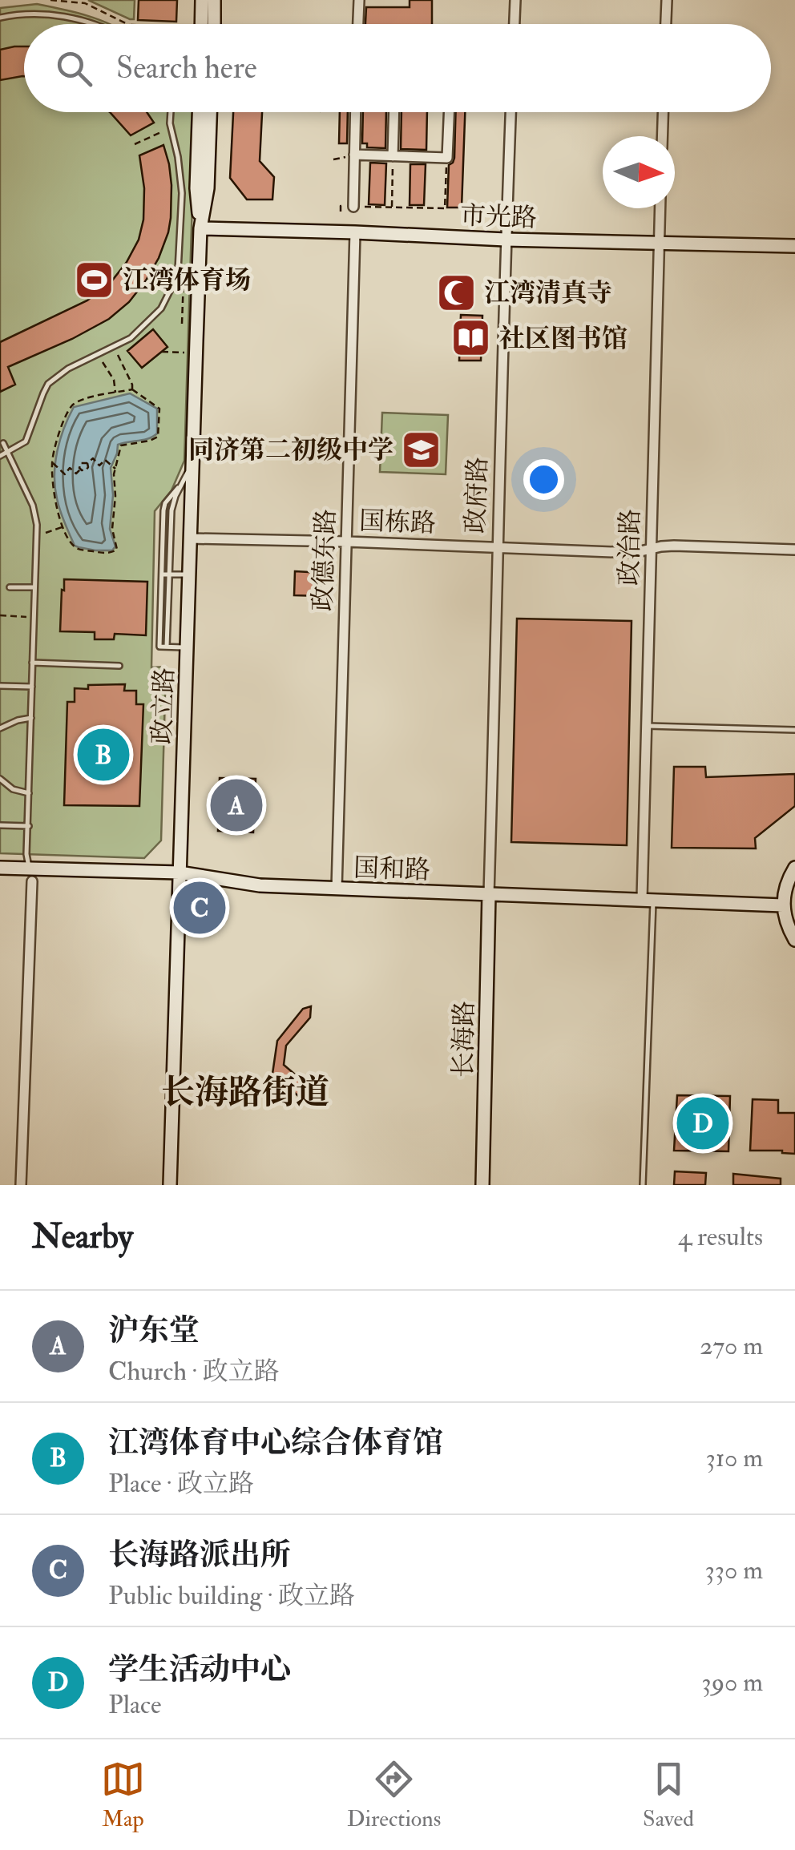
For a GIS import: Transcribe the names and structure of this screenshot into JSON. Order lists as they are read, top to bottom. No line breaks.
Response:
{"streets":{"main road":["市光路","政立路","国和路","长海路"],"street":["政府路","国栋路","政治路","政德东路"]},"crossings":[["市光路","政府路"],["市光路","政治路"],["市光路","政德东路"],["市光路","政立路"],["政府路","国栋路"],["政府路","国和路"],["政府路","长海路"],["国栋路","政治路"],["国栋路","政德东路"],["国栋路","政立路"],["政治路","国和路"],["政德东路","国和路"],["政立路","国和路"],["国和路","长海路"]],"districts":["长海路街道"],"places":{"sports":["江湾体育场"],"mosque":["江湾清真寺"],"library":["社区图书馆"],"school or university":["同济第二初级中学"]},"north":"right","page":{"search":"Search here","pins":["B","A","C","D"],"heading":["Nearby","4 results"],"list":[{"mark":"A","name":"沪东堂","note":"Church · 政立路","value":"270 m"},{"mark":"B","name":"江湾体育中心综合体育馆","note":"Place · 政立路","value":"310 m"},{"mark":"C","name":"长海路派出所","note":"Public building · 政立路","value":"330 m"},{"mark":"D","name":"学生活动中心","note":"Place","value":"390 m"}],"nav":["Map","Directions","Saved"]}}
